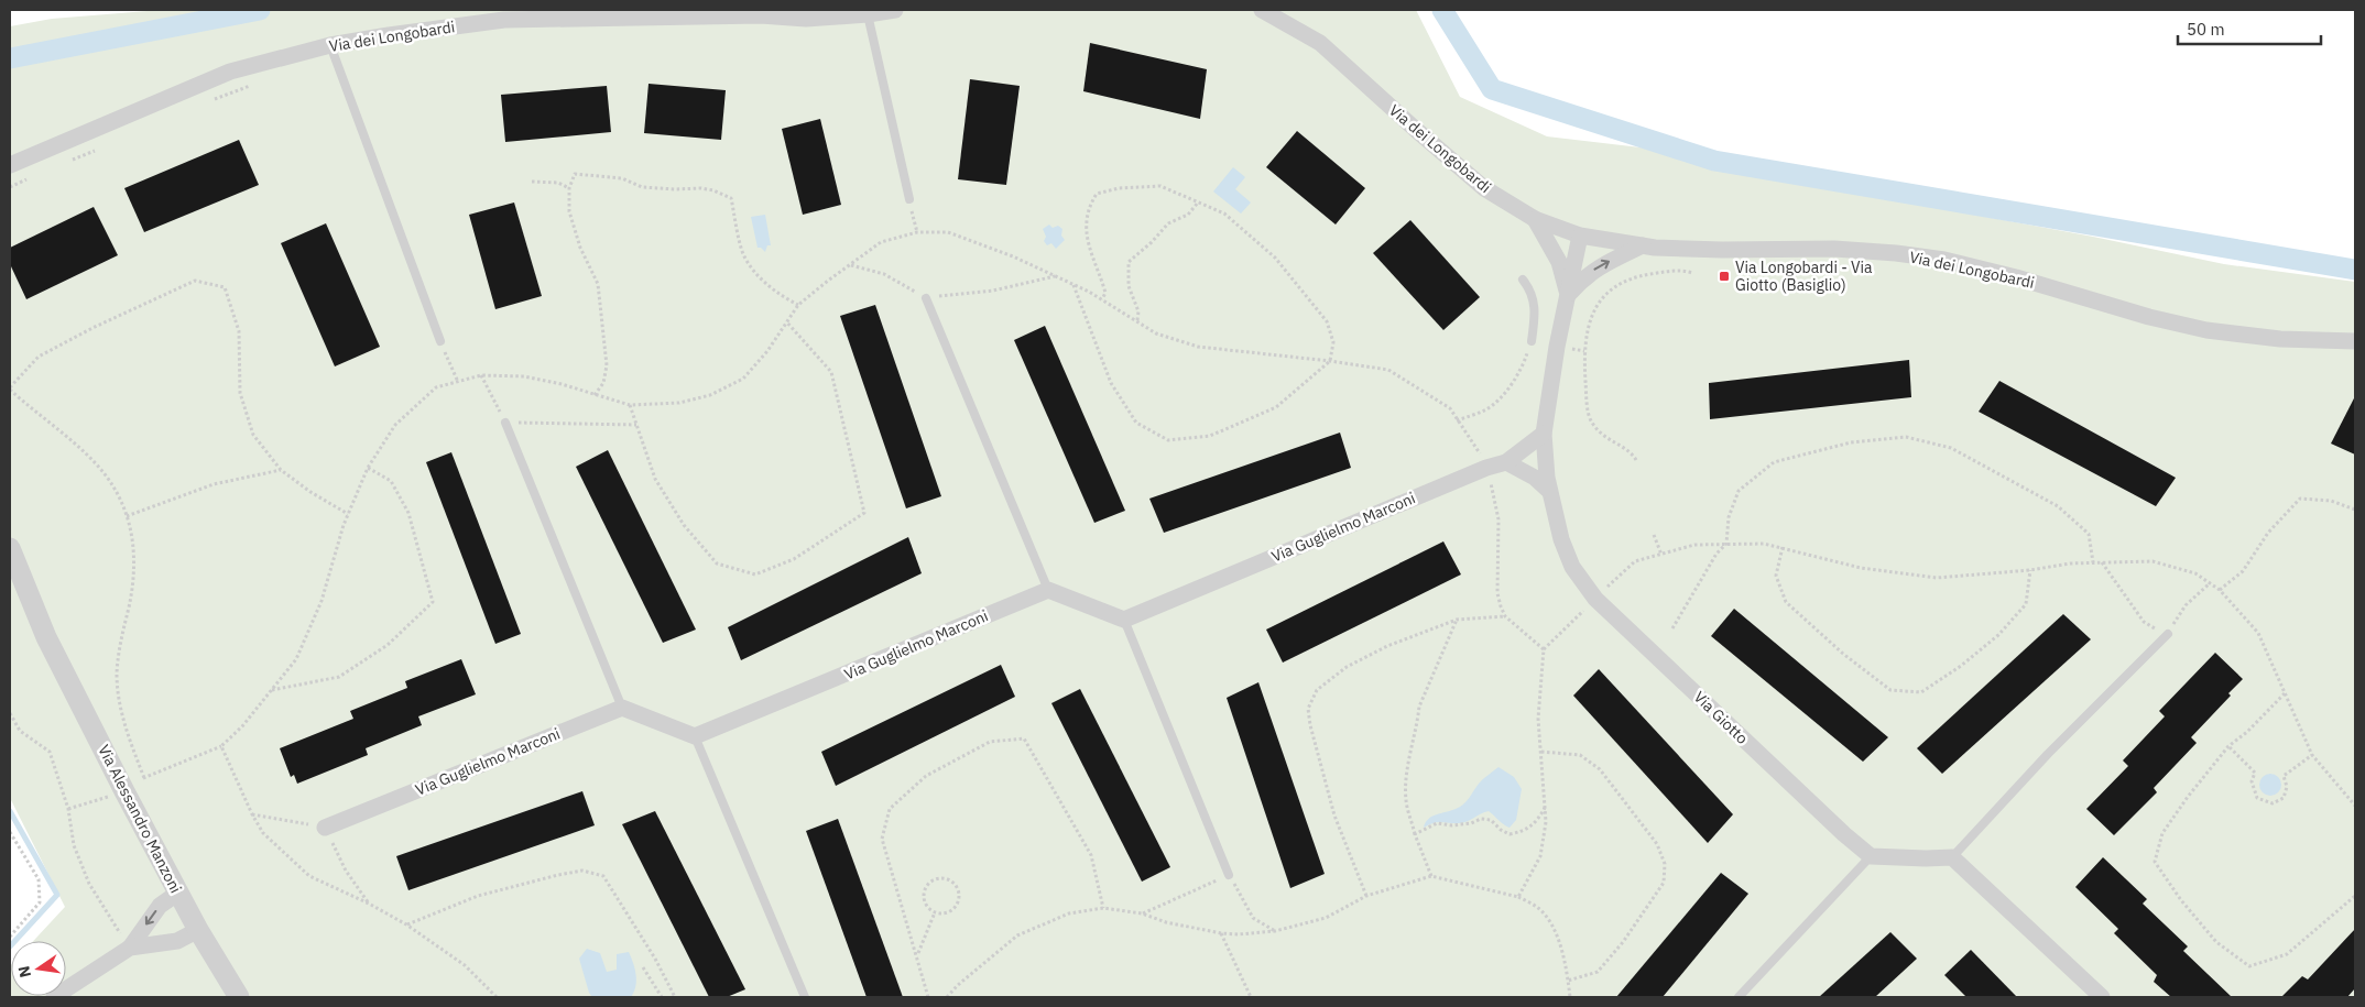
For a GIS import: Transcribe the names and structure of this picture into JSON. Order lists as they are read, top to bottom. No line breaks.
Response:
{"streets":{"street":["Via dei Longobardi","Via Guglielmo Marconi","Via Giotto","Via Alessandro Manzoni"]},"crossings":[["Via dei Longobardi","Via Giotto"],["Via Guglielmo Marconi","Via Giotto"]],"places":{"transit":["Via Longobardi - Via Giotto (Basiglio)"]},"scale_bar":"50 m","north":"left"}
